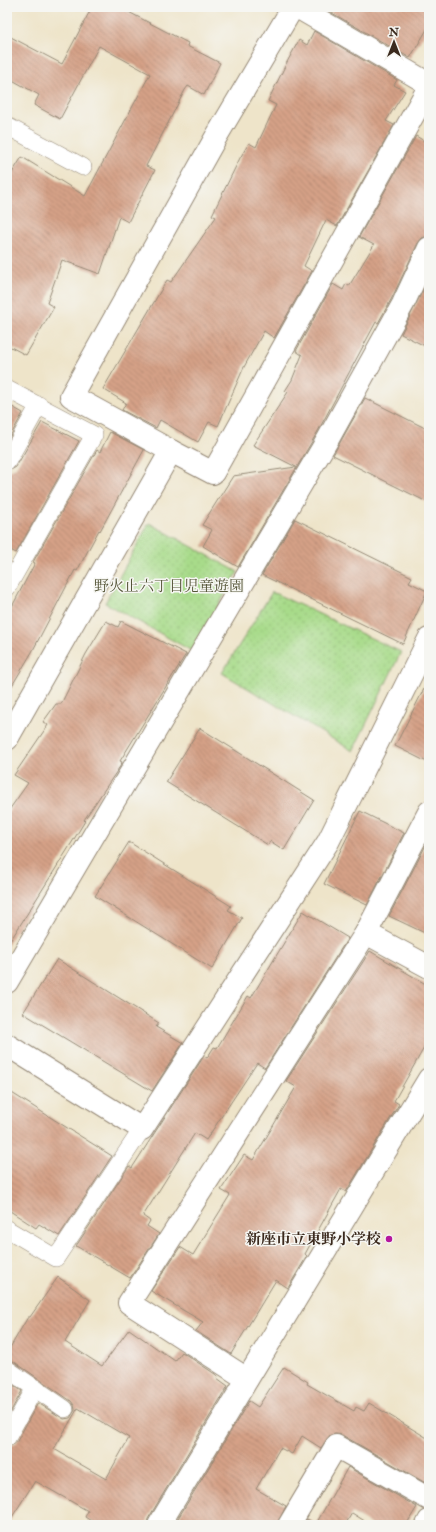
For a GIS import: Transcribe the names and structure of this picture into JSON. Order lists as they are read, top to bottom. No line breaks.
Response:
{"parks":["野火止六丁目児童遊園"],"places":["新座市立東野小学校"],"north":"top"}
